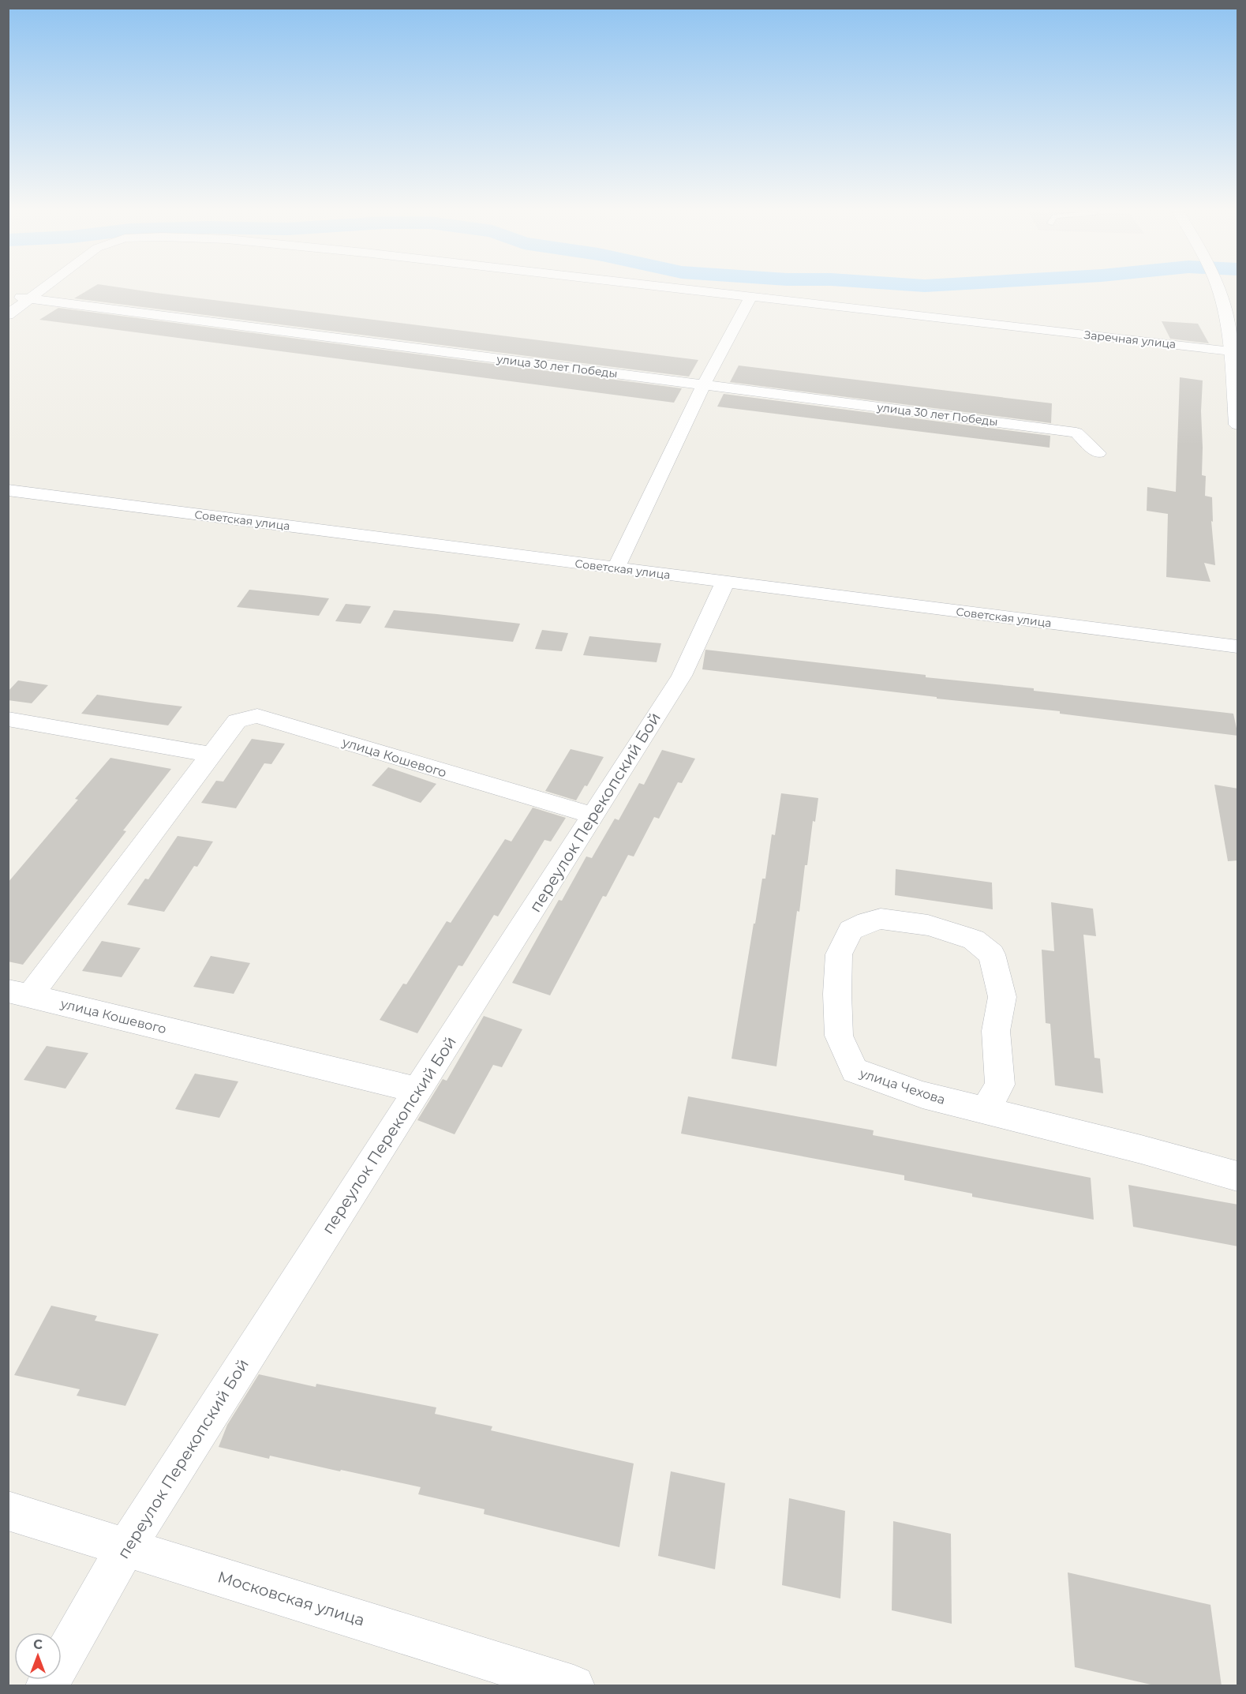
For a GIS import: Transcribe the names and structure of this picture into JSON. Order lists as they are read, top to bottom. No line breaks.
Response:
{"streets":{"street":["Заречная улица","улица 30 лет Победы","Советская улица","улица Кошевого","переулок Перекопский Бой","улица Чехова","Московская улица"]},"crossings":[["Заречная улица","улица 30 лет Победы"],["Советская улица","переулок Перекопский Бой"],["улица Кошевого","переулок Перекопский Бой"],["переулок Перекопский Бой","Московская улица"]],"north":"top"}
